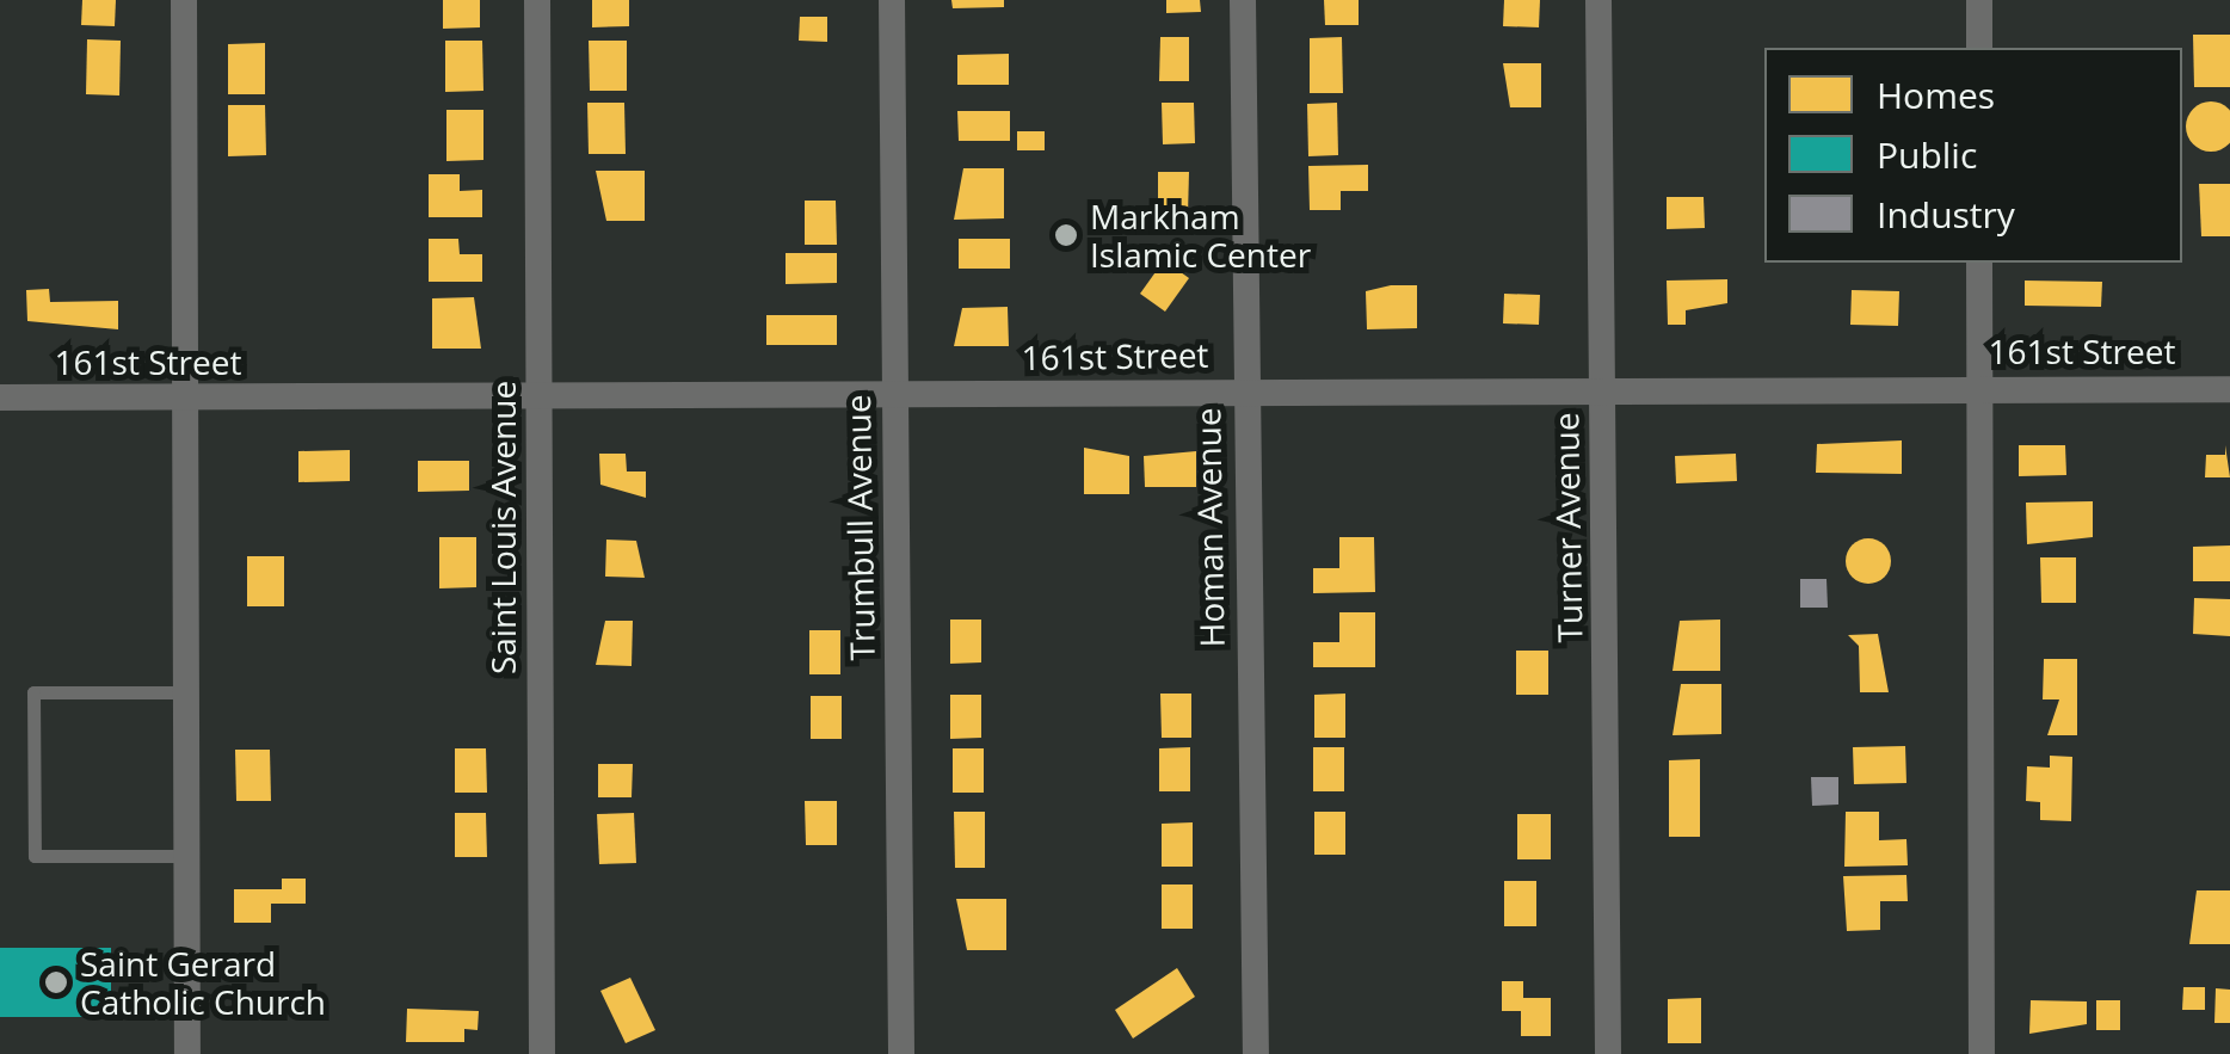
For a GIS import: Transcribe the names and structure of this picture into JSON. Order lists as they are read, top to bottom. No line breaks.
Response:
{"streets":{"street":["161st Street","Saint Louis Avenue","Trumbull Avenue","Homan Avenue","Turner Avenue"]},"crossings":[["161st Street","Saint Louis Avenue"],["161st Street","Trumbull Avenue"],["161st Street","Homan Avenue"],["161st Street","Turner Avenue"]],"places":["Markham Islamic Center","Saint Gerard Catholic Church"],"legend":["Homes","Public","Industry"]}
